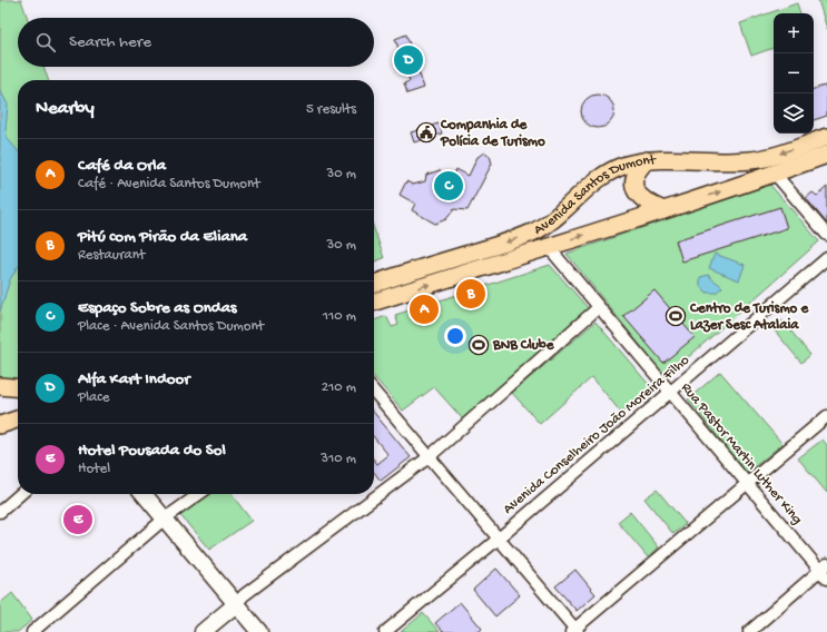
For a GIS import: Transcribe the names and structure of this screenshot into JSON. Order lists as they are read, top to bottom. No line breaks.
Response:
{"streets":{"main road":["Avenida Santos Dumont"],"street":["Avenida Conselheiro João Moreira Filho","Rua Pastor Martin Luther King"]},"crossings":[["Avenida Santos Dumont","Rua Pastor Martin Luther King"],["Avenida Conselheiro João Moreira Filho","Rua Pastor Martin Luther King"]],"places":{"public building":["Companhia de Polícia de Turismo"],"sports":["Centro de Turismo e Lazer Sesc Atalaia","BNB Clube"]},"page":{"map_buttons":["+","−"],"search":"Search here","pins":["D","C","B","A","E"],"heading":["Nearby","5 results"],"list":[{"mark":"A","name":"Café da Orla","note":"Café · Avenida Santos Dumont","value":"30 m"},{"mark":"B","name":"Pitú com Pirão da Eliana","note":"Restaurant","value":"30 m"},{"mark":"C","name":"Espaço Sobre as Ondas","note":"Place · Avenida Santos Dumont","value":"110 m"},{"mark":"D","name":"Alfa Kart Indoor","note":"Place","value":"210 m"},{"mark":"E","name":"Hotel Pousada do Sol","note":"Hotel","value":"310 m"}]}}
